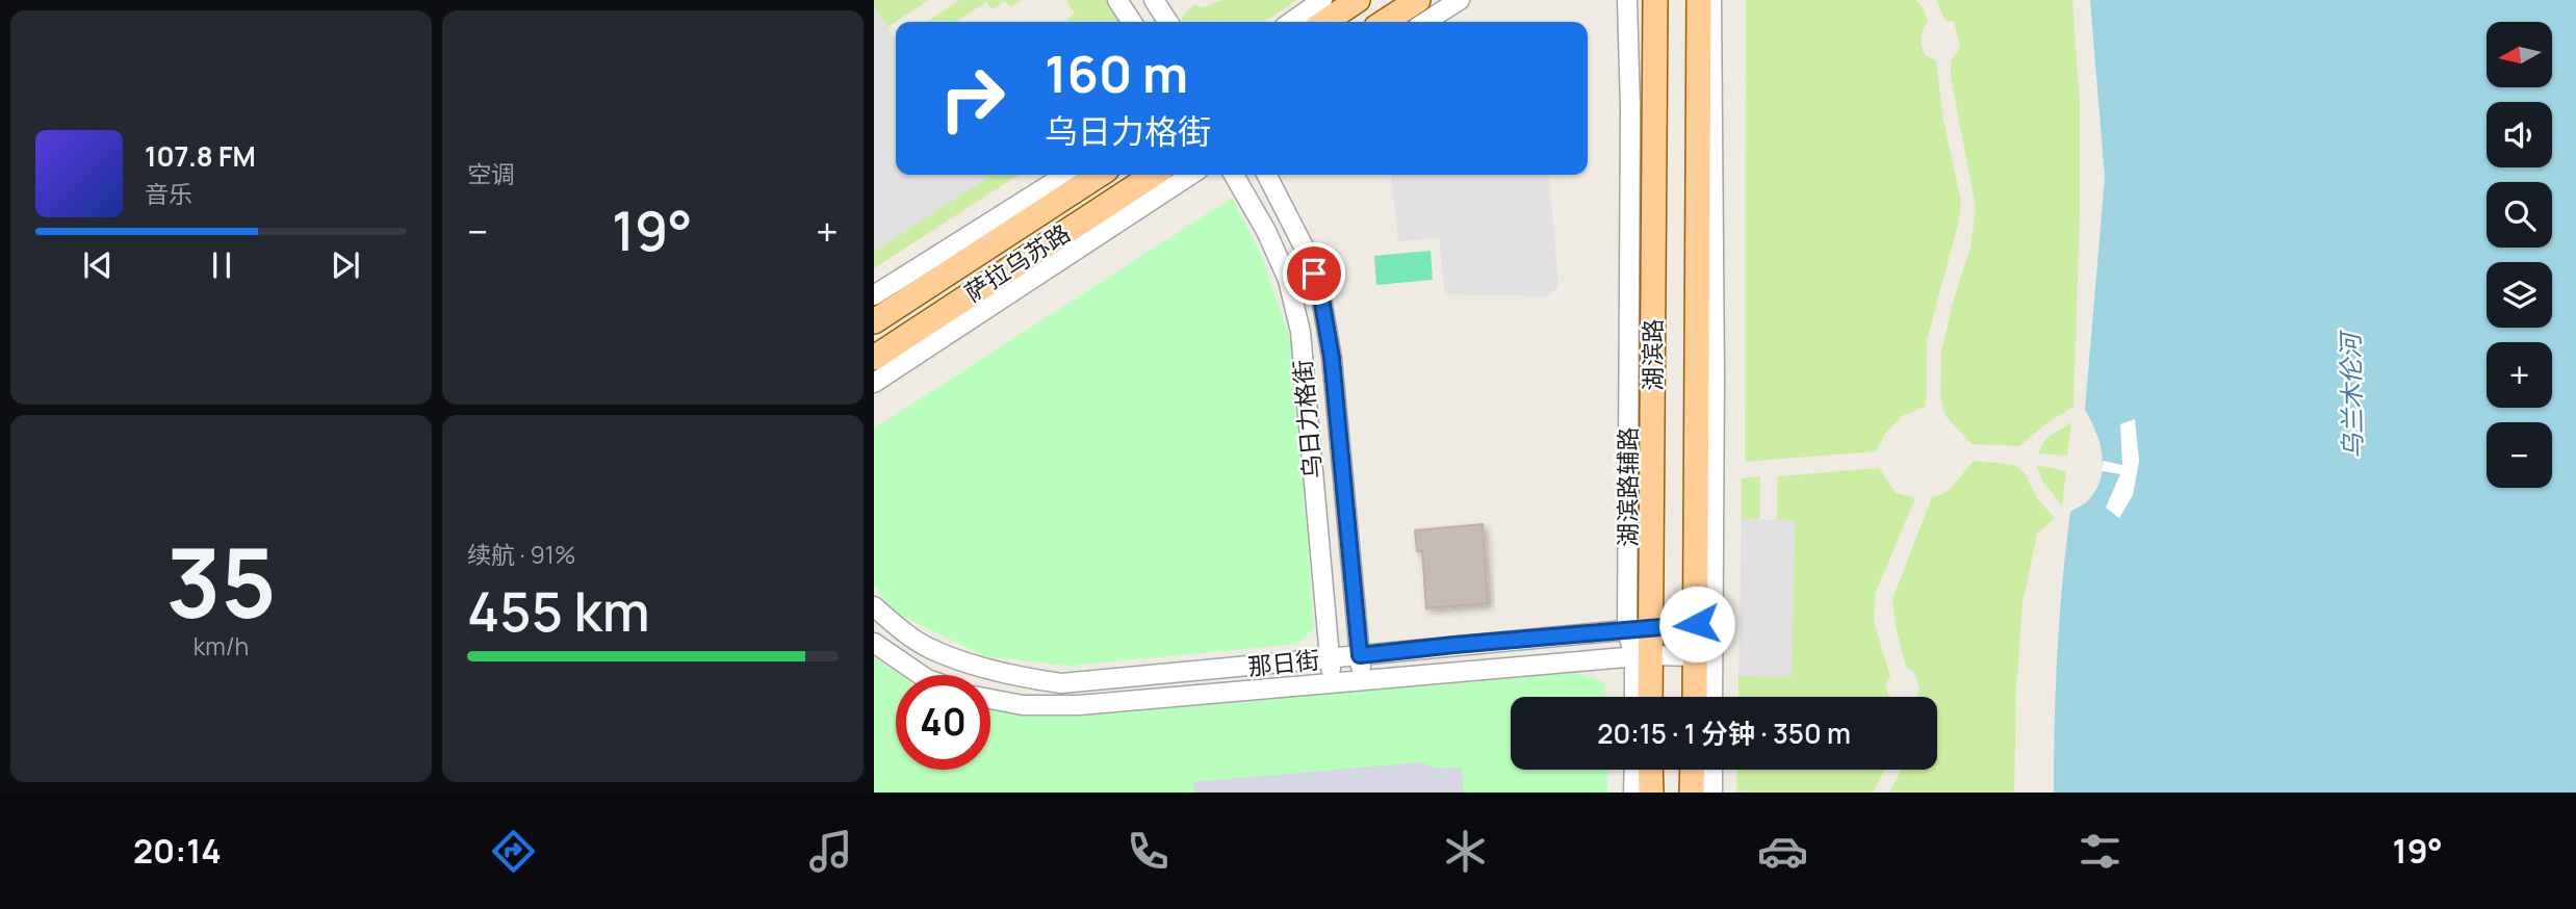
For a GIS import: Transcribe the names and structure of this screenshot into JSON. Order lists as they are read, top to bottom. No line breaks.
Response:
{"streets":{"main road":["萨拉乌苏路","湖滨路"],"street":["乌日力格街","湖滨路辅路","那日街"]},"crossings":[["湖滨路","湖滨路辅路"],["湖滨路","那日街"],["乌日力格街","那日街"],["湖滨路辅路","那日街"]],"water":["乌兰木伦河"],"north":"left","page":{"tile":["空调",["35","km/h"],["续航 · 91%","455 km"]],"map_buttons":["+","−"],"turn":["160 m","乌日力格街"],"song":["107.8 FM","音乐"],"heat":["−","19°","+"],"limit":"40","trip":"20:15 · 1 分钟 · 350 m","tabs":["20:14","19°"]}}
